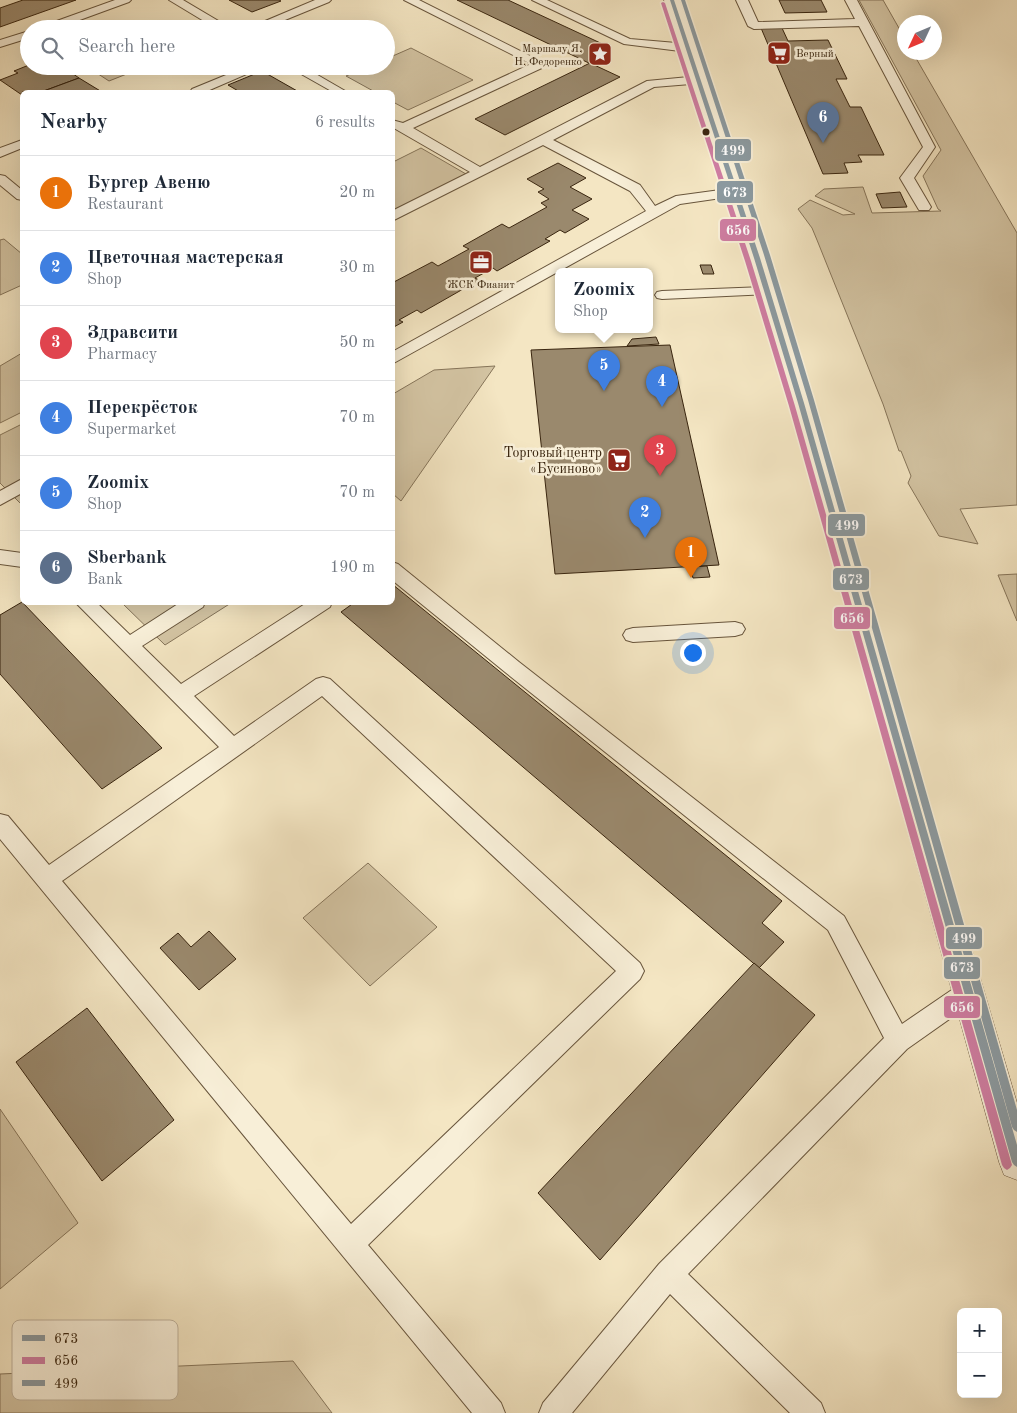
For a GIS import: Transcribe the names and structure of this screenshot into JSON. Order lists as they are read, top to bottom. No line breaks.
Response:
{"places":{"supermarket":["Верный","Торговый центр «Бусиново»"],"place":["Маршалу Я. Н. Федоренко"],"office":["ЖСК Фианит"]},"lines":["transit line 673","transit line 499","transit line 656"],"legend":["673","656","499"],"north":"bottom left","page":{"search":"Search here","heading":["Nearby","6 results"],"pins":["6","5","4","3","2","1"],"list":[{"mark":"1","name":"Бургер Авеню","note":"Restaurant","value":"20 m"},{"mark":"2","name":"Цветочная мастерская","note":"Shop","value":"30 m"},{"mark":"3","name":"Здравсити","note":"Pharmacy","value":"50 m"},{"mark":"4","name":"Перекрёсток","note":"Supermarket","value":"70 m"},{"mark":"5","name":"Zoomix","note":"Shop","value":"70 m"},{"mark":"6","name":"Sberbank","note":"Bank","value":"190 m"}],"popup":["Zoomix","Shop"],"map_buttons":["+","−"]}}
